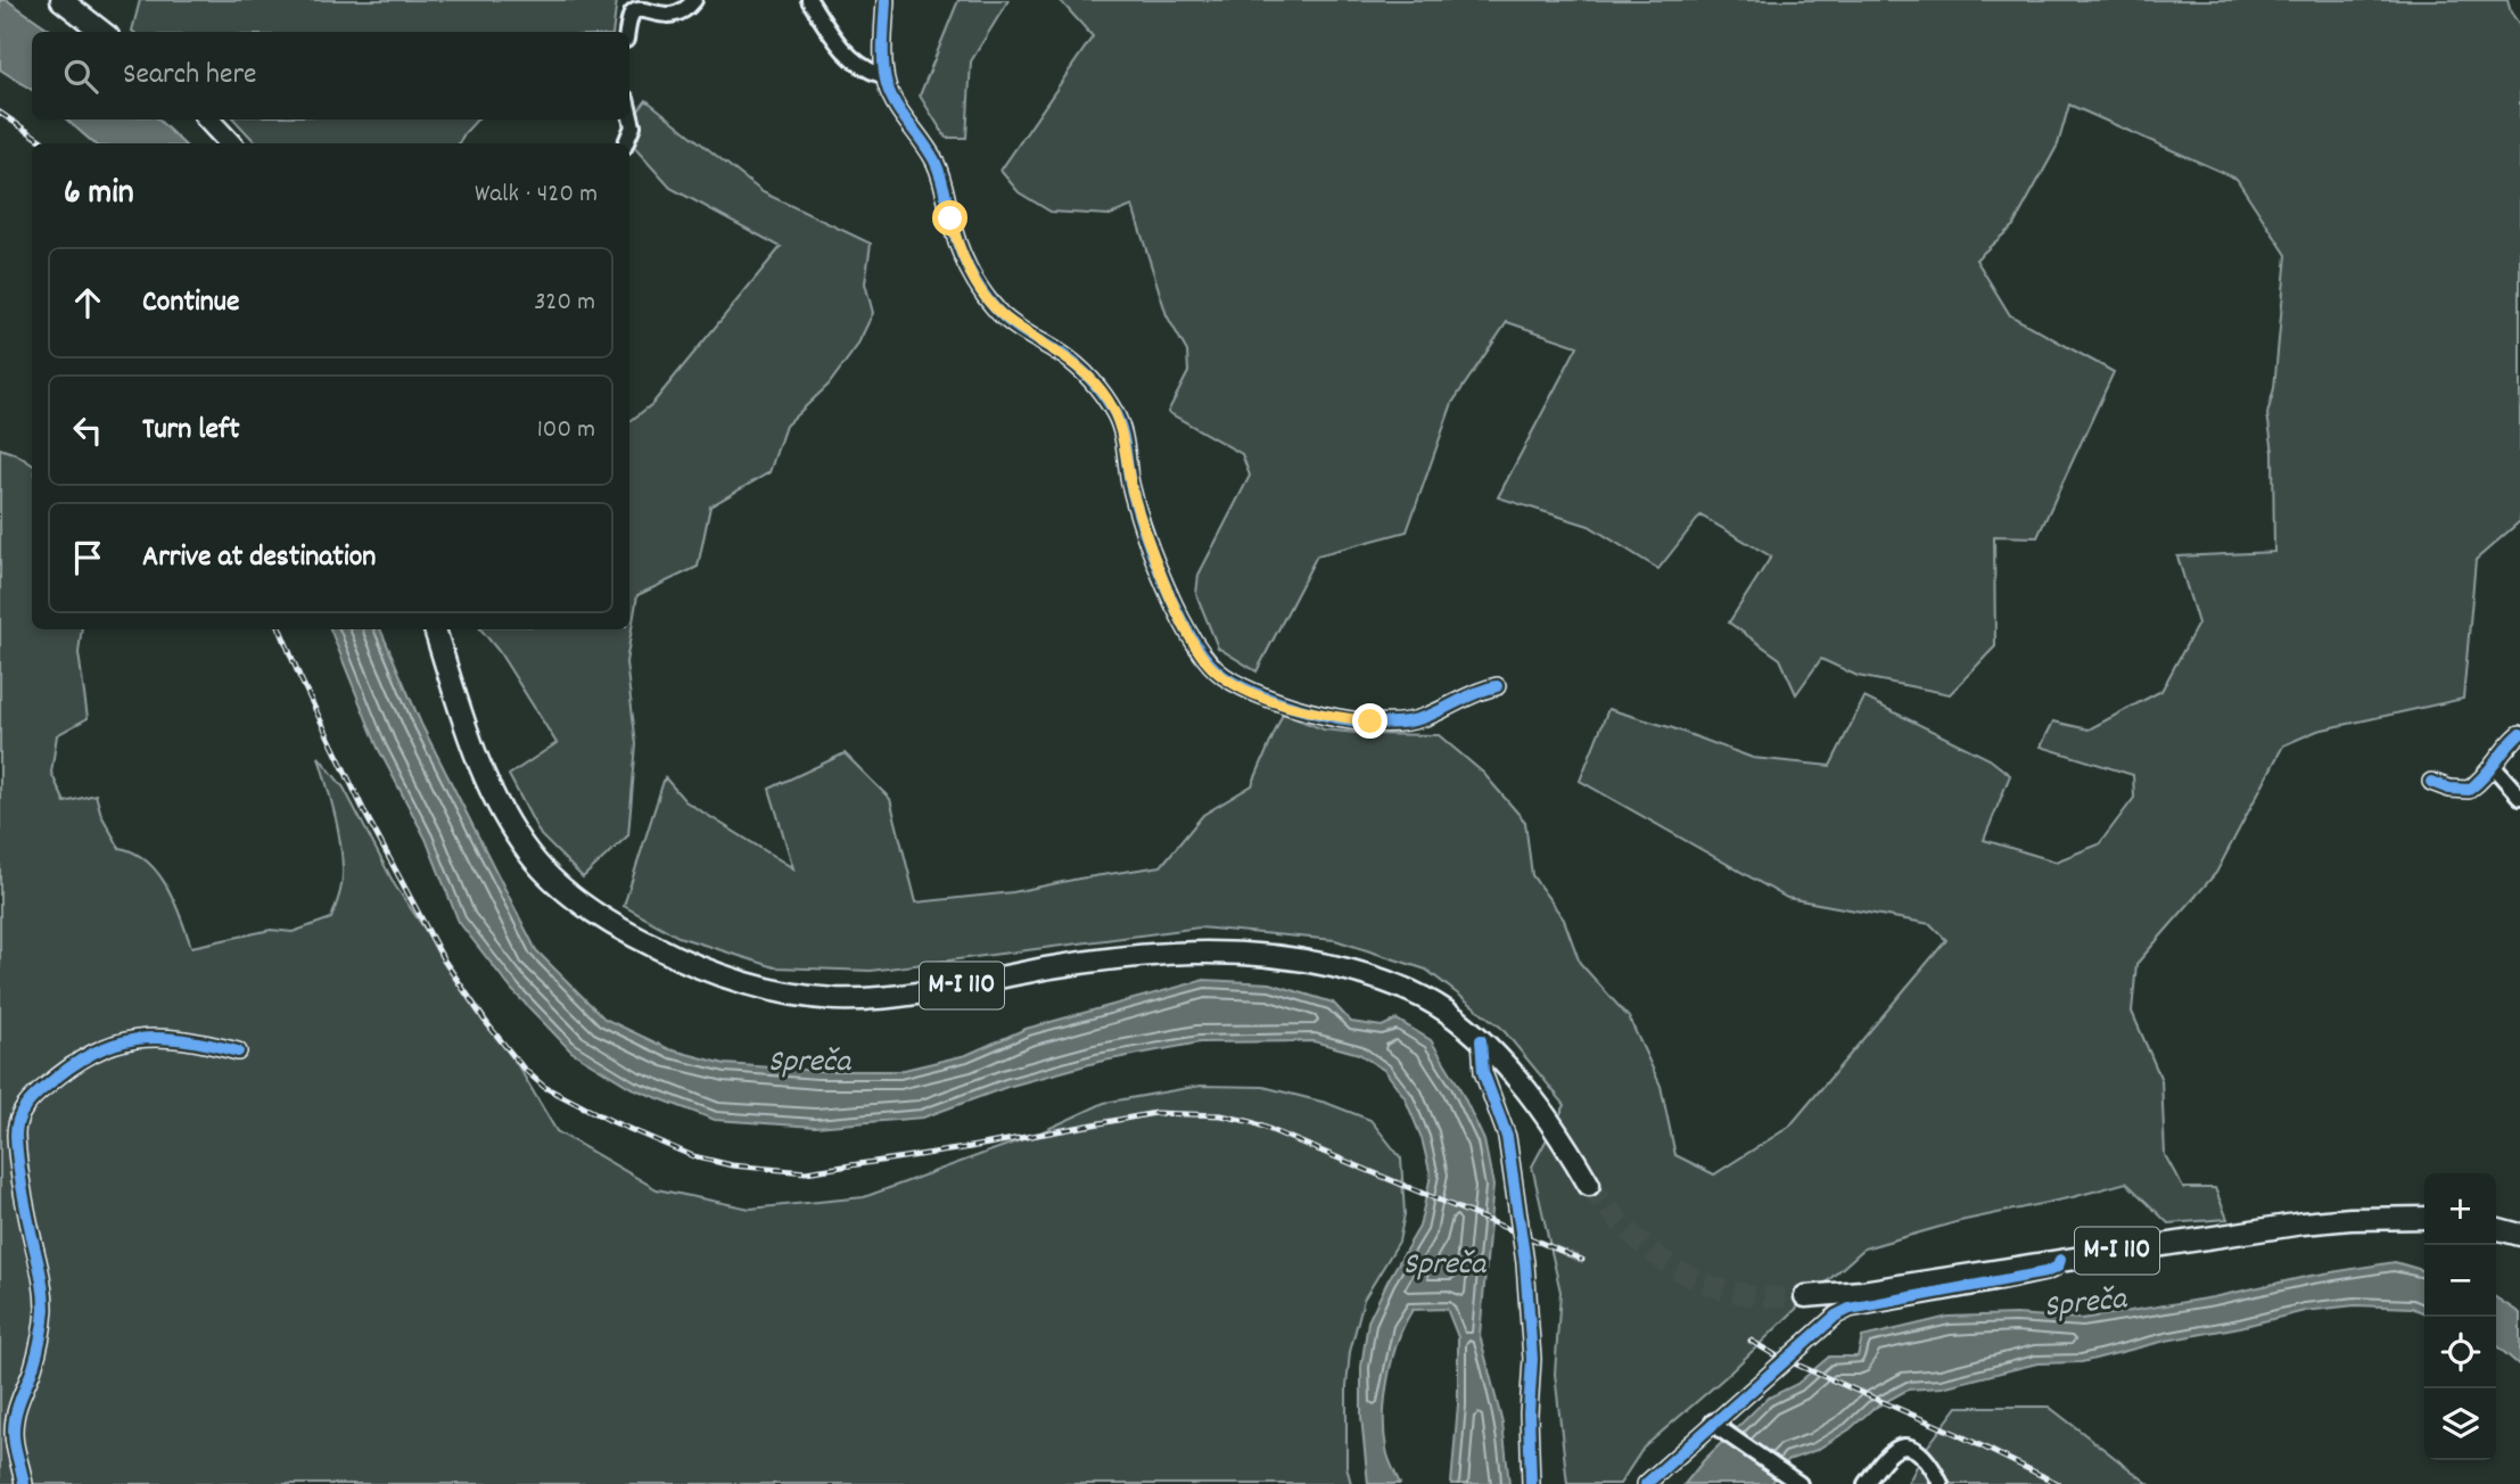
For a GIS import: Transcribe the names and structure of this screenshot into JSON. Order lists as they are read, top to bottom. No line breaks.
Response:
{"streets":{"main road":["M-I 110"]},"water":["Spreča"],"page":{"search":"Search here","heading":["6 min","Walk · 420 m"],"list":[["Continue","320 m"],["Turn left","100 m"],"Arrive at destination"],"map_buttons":["+","−"]}}
